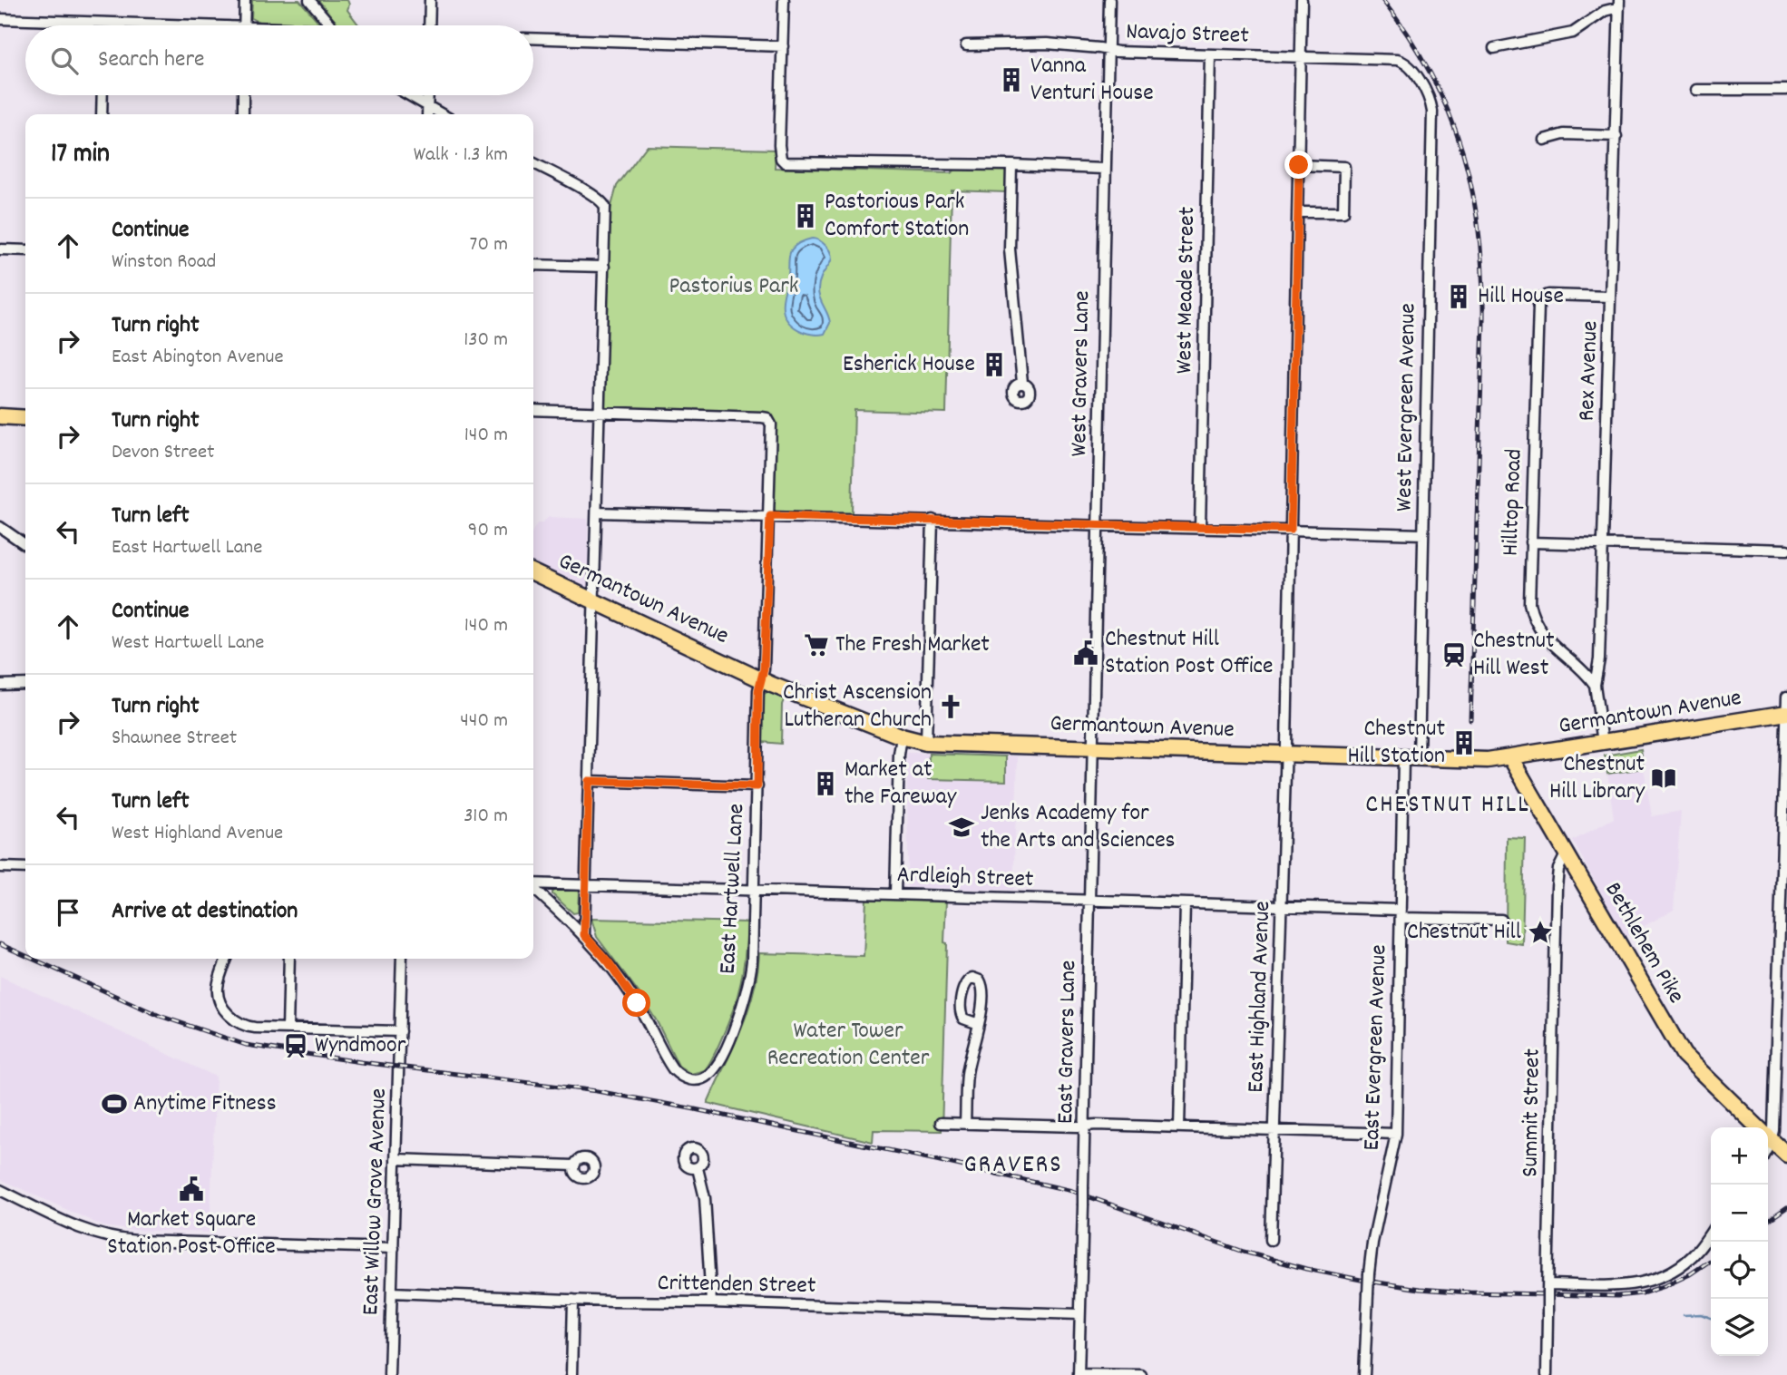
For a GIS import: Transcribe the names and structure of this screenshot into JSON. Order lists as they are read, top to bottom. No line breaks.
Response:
{"streets":{"main road":["Germantown Avenue","Bethlehem Pike"],"street":["Navajo Street","West Meade Street","Rex Avenue","West Gravers Lane","West Evergreen Avenue","Hilltop Road","Ardleigh Street","East Hartwell Lane","East Highland Avenue","East Gravers Lane","East Evergreen Avenue","Summit Street","East Willow Grove Avenue","Crittenden Street"]},"crossings":[["Navajo Street","West Meade Street"],["Navajo Street","West Gravers Lane"],["Navajo Street","West Evergreen Avenue"],["Navajo Street","East Highland Avenue"],["Rex Avenue","Hilltop Road"],["Rex Avenue","Germantown Avenue"],["West Gravers Lane","Germantown Avenue"],["West Gravers Lane","East Gravers Lane"],["West Evergreen Avenue","Germantown Avenue"],["West Evergreen Avenue","East Evergreen Avenue"],["Germantown Avenue","East Hartwell Lane"],["Germantown Avenue","Bethlehem Pike"],["Germantown Avenue","East Highland Avenue"],["Germantown Avenue","East Gravers Lane"],["Germantown Avenue","East Evergreen Avenue"],["Ardleigh Street","East Hartwell Lane"],["Ardleigh Street","East Highland Avenue"],["Ardleigh Street","East Gravers Lane"],["Ardleigh Street","East Evergreen Avenue"],["Bethlehem Pike","Summit Street"],["East Gravers Lane","Crittenden Street"],["East Willow Grove Avenue","Crittenden Street"]],"districts":["CHESTNUT HILL","GRAVERS"],"parks":["Pastorius Park","Water Tower Recreation Center"],"places":{"building":["Vanna Venturi House","Pastorious Park Comfort Station","Hill House","Esherick House","Chestnut Hill Station","Market at the Fareway"],"supermarket":["The Fresh Market"],"public building":["Chestnut Hill Station Post Office","Market Square Station Post Office"],"station":["Chestnut Hill West","Wyndmoor"],"church":["Christ Ascension Lutheran Church"],"library":["Chestnut Hill Library"],"school or university":["Jenks Academy for the Arts and Sciences"],"place":["Chestnut Hill"],"sports":["Anytime Fitness"]},"page":{"search":"Search here","heading":["17 min","Walk · 1.3 km"],"list":[["Continue","Winston Road","70 m"],["Turn right","East Abington Avenue","130 m"],["Turn right","Devon Street","140 m"],["Turn left","East Hartwell Lane","90 m"],["Continue","West Hartwell Lane","140 m"],["Turn right","Shawnee Street","440 m"],["Turn left","West Highland Avenue","310 m"],"Arrive at destination"],"map_buttons":["+","−"]}}
